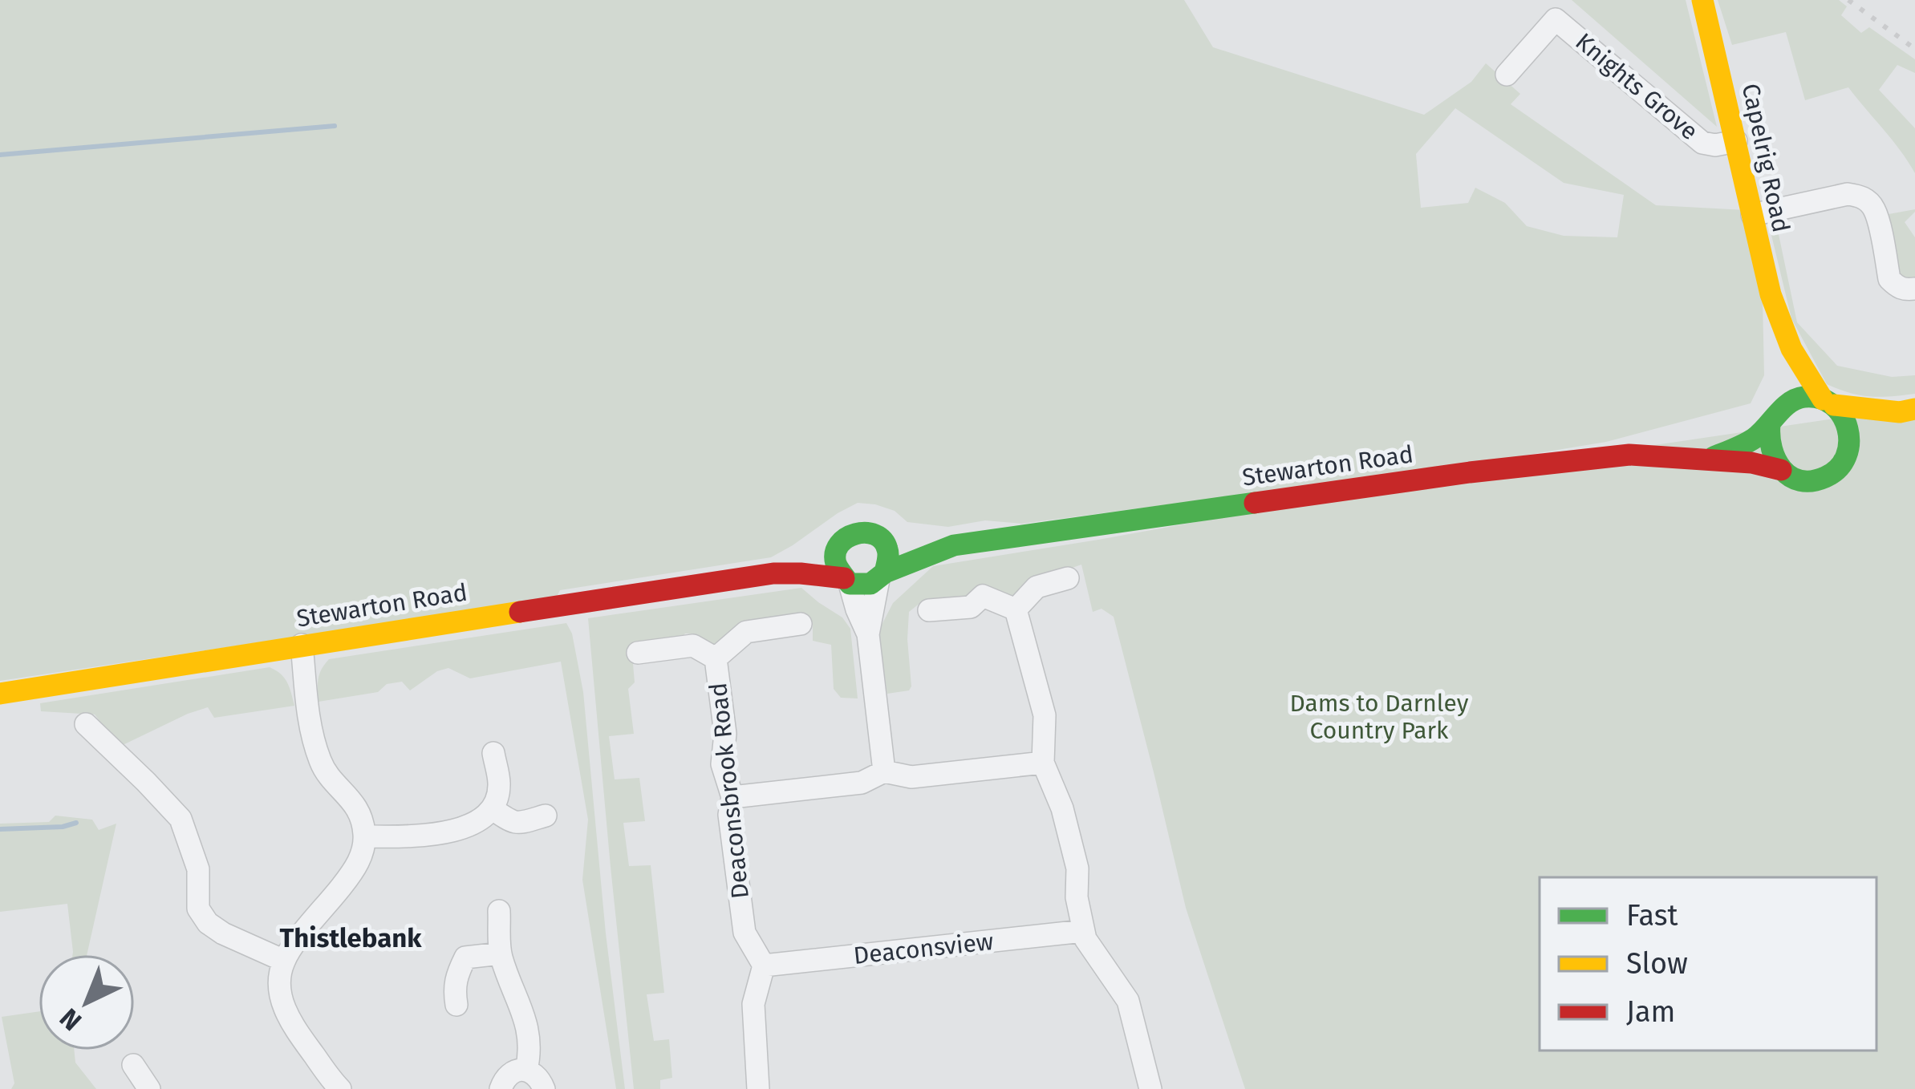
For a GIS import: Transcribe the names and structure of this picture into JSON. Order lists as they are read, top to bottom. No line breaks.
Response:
{"streets":{"main road":["Capelrig Road","Stewarton Road"],"street":["Knights Grove","Deaconsbrook Road","Deaconsview"]},"crossings":[["Knights Grove","Capelrig Road"],["Capelrig Road","Stewarton Road"],["Deaconsbrook Road","Deaconsview"]],"districts":["Thistlebank"],"parks":["Dams to Darnley Country Park"],"legend":["Fast","Slow","Jam"],"north":"bottom left"}
